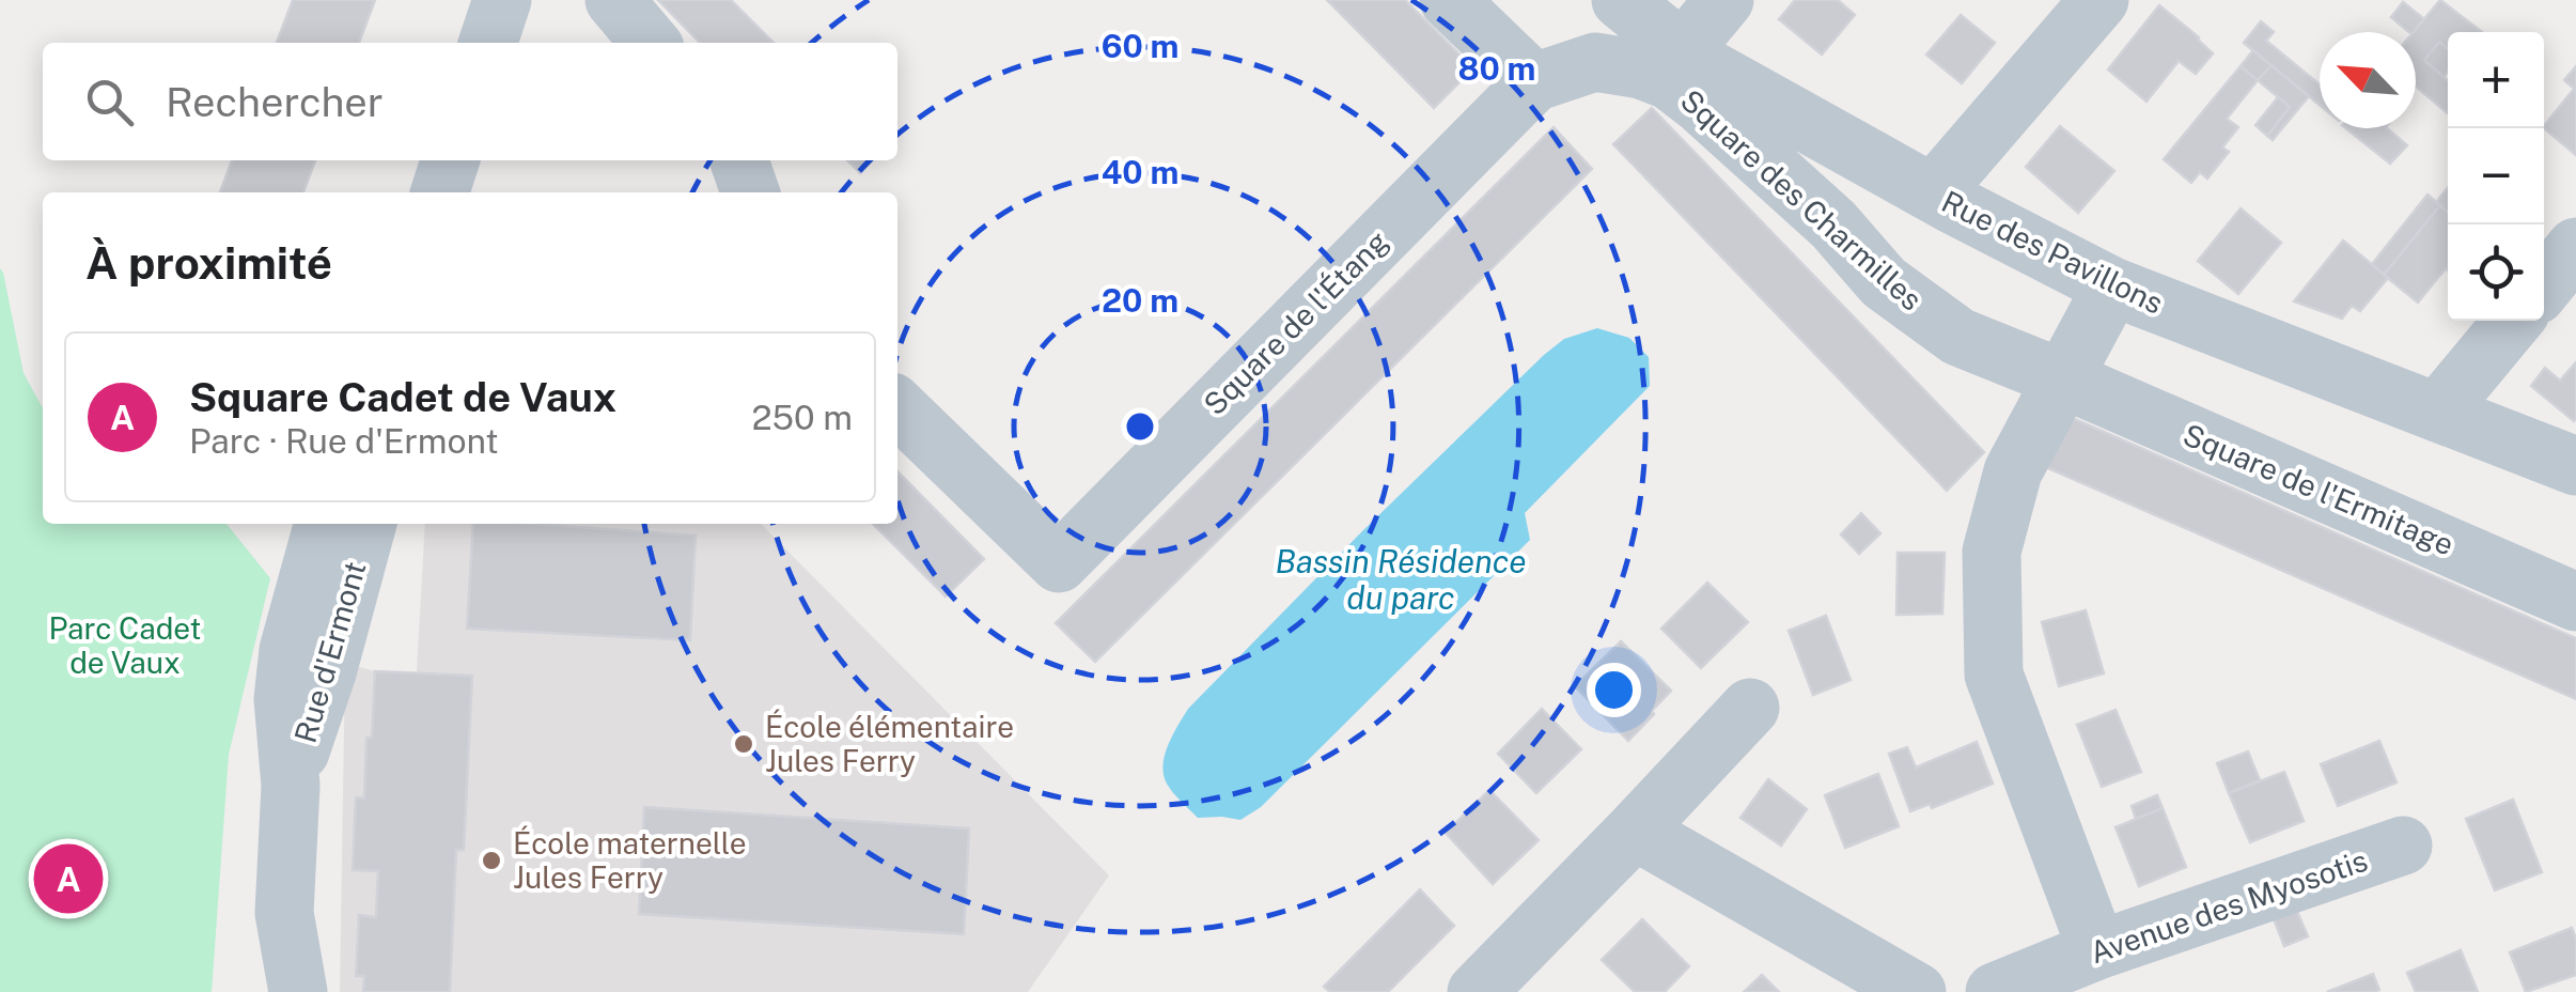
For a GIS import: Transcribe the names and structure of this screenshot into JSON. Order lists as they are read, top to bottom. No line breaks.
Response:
{"streets":{"street":["Square des Charmilles","Rue des Pavillons","Square de l'Étang","Square de l'Ermitage","Rue d'Ermont","Avenue des Myosotis"]},"crossings":[["Square des Charmilles","Square de l'Étang"],["Square des Charmilles","Square de l'Ermitage"]],"water":["Bassin Résidence du parc"],"parks":["Parc Cadet de Vaux"],"places":["École élémentaire Jules Ferry","École maternelle Jules Ferry"],"north":"top left","page":{"map_buttons":["+","−"],"search":"Rechercher","heading":"À proximité","list":[{"mark":"A","name":"Square Cadet de Vaux","note":"Parc · Rue d'Ermont","value":"250 m"}],"pins":"A"},"rings":["60 m","80 m","40 m","20 m"]}
